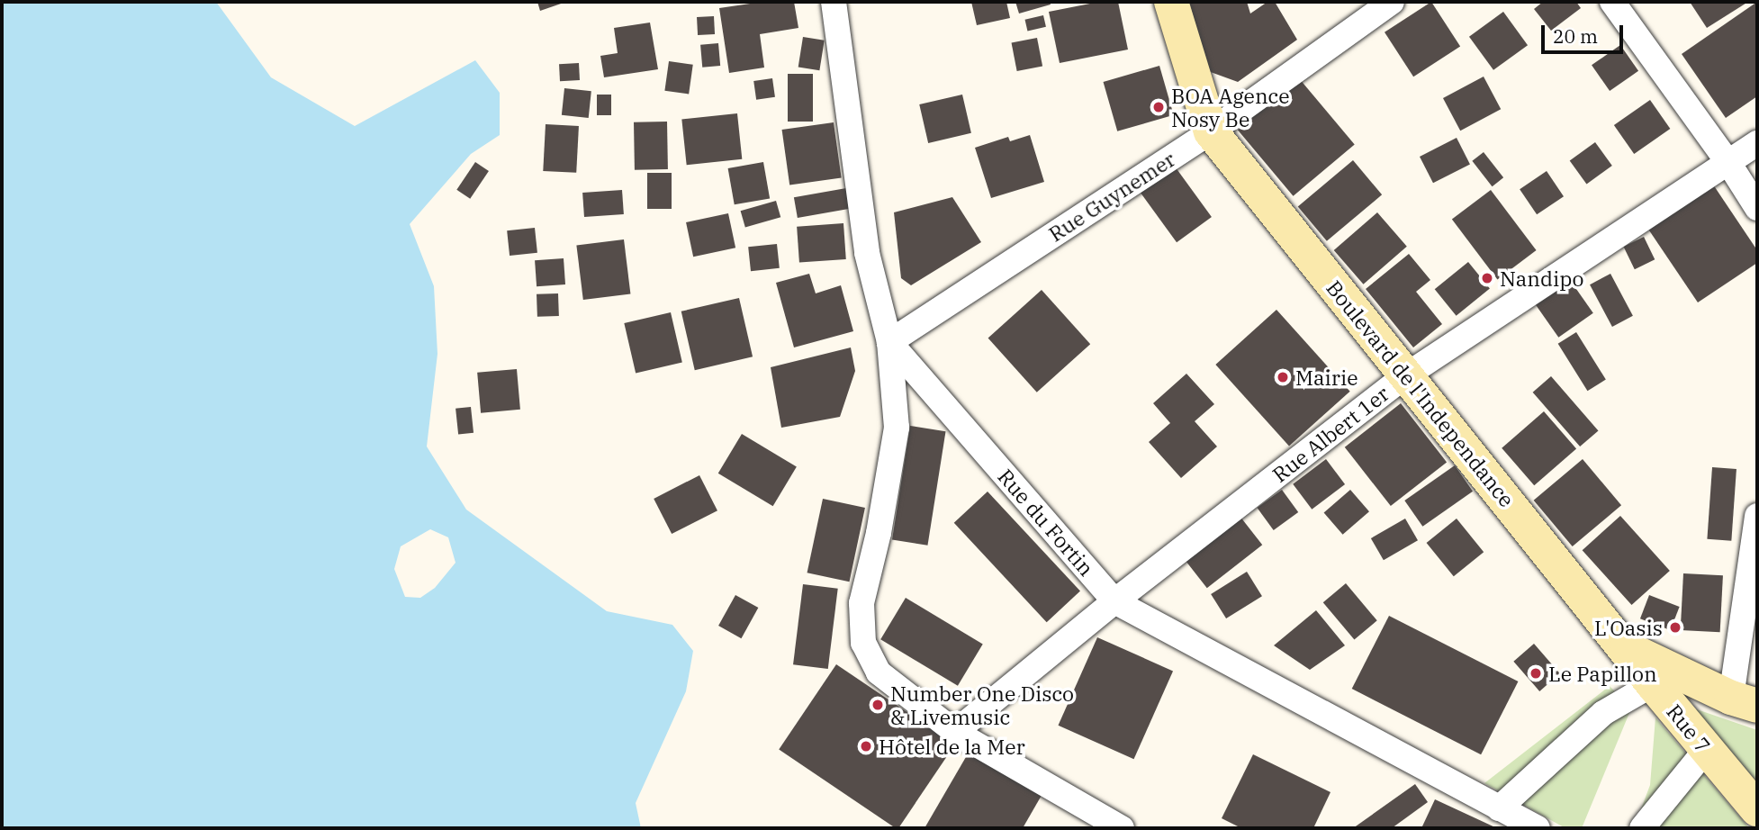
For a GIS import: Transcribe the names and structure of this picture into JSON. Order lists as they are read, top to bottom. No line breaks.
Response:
{"streets":{"main road":["Boulevard de l'Independance","Rue 7"],"street":["Rue Guynemer","Rue Albert 1er","Rue du Fortin"]},"crossings":[["Rue Guynemer","Boulevard de l'Independance"],["Rue Guynemer","Rue du Fortin"],["Boulevard de l'Independance","Rue Albert 1er"],["Boulevard de l'Independance","Rue 7"],["Rue Albert 1er","Rue du Fortin"]],"places":["BOA Agence Nosy Be","Nandipo","Mairie","L'Oasis","Le Papillon","Number One Disco & Livemusic","Hôtel de la Mer"],"scale_bar":"20 m"}
